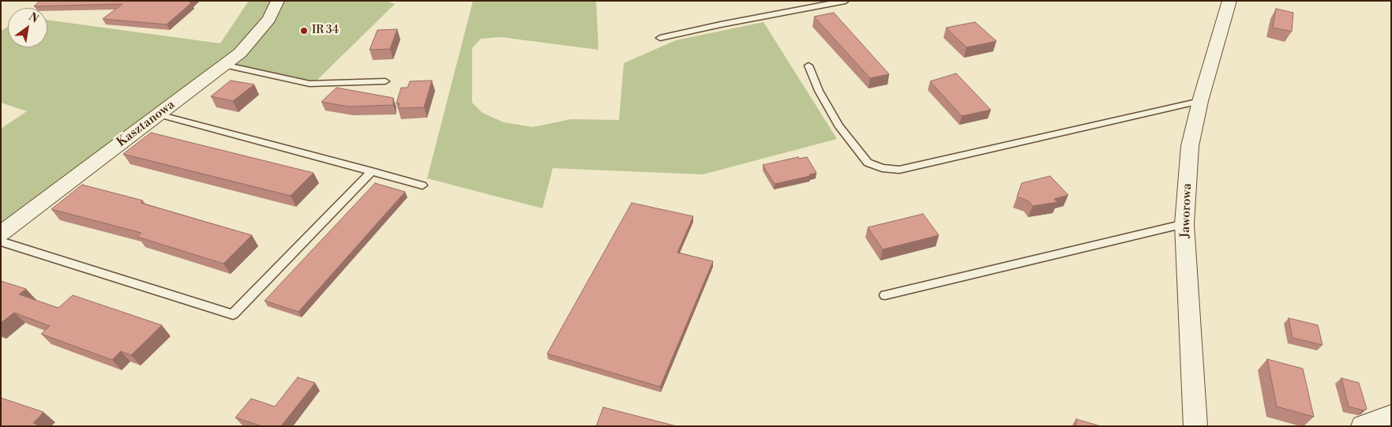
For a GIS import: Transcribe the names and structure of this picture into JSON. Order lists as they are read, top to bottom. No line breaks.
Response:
{"streets":{"street":["Kasztanowa","Jaworowa"]},"places":["IR 34"],"north":"top right"}
